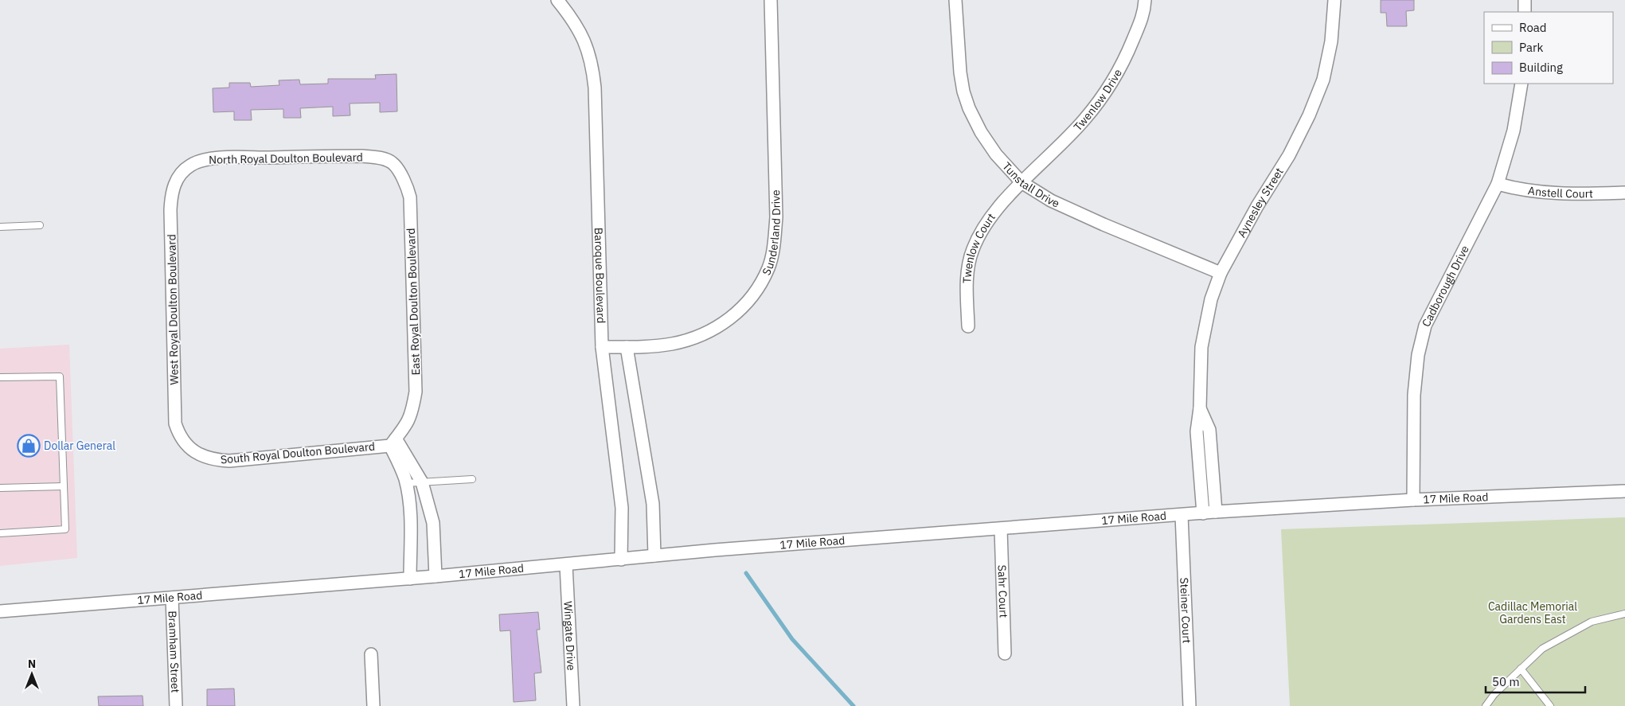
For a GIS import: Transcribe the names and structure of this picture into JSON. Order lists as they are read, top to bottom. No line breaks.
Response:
{"streets":{"street":["Twenlow Drive","North Royal Doulton Boulevard","Tunstall Drive","Anstell Court","Aynesley Street","Sunderland Drive","Twenlow Court","Baroque Boulevard","Cadborough Drive","East Royal Doulton Boulevard","West Royal Doulton Boulevard","South Royal Doulton Boulevard","17 Mile Road","Sahr Court","Steiner Court","Wingate Drive","Bramham Street"]},"crossings":[["Twenlow Drive","Tunstall Drive"],["Twenlow Drive","Twenlow Court"],["North Royal Doulton Boulevard","East Royal Doulton Boulevard"],["North Royal Doulton Boulevard","West Royal Doulton Boulevard"],["Tunstall Drive","Aynesley Street"],["Tunstall Drive","Twenlow Court"],["Anstell Court","Cadborough Drive"],["Aynesley Street","17 Mile Road"],["Sunderland Drive","Baroque Boulevard"],["Baroque Boulevard","17 Mile Road"],["Cadborough Drive","17 Mile Road"],["East Royal Doulton Boulevard","South Royal Doulton Boulevard"],["West Royal Doulton Boulevard","South Royal Doulton Boulevard"],["17 Mile Road","Sahr Court"],["17 Mile Road","Steiner Court"],["17 Mile Road","Wingate Drive"],["17 Mile Road","Bramham Street"]],"parks":["Cadillac Memorial Gardens East"],"places":{"shop":["Dollar General"]},"legend":["Road","Park","Building"],"scale_bar":"50 m","north":"top"}
